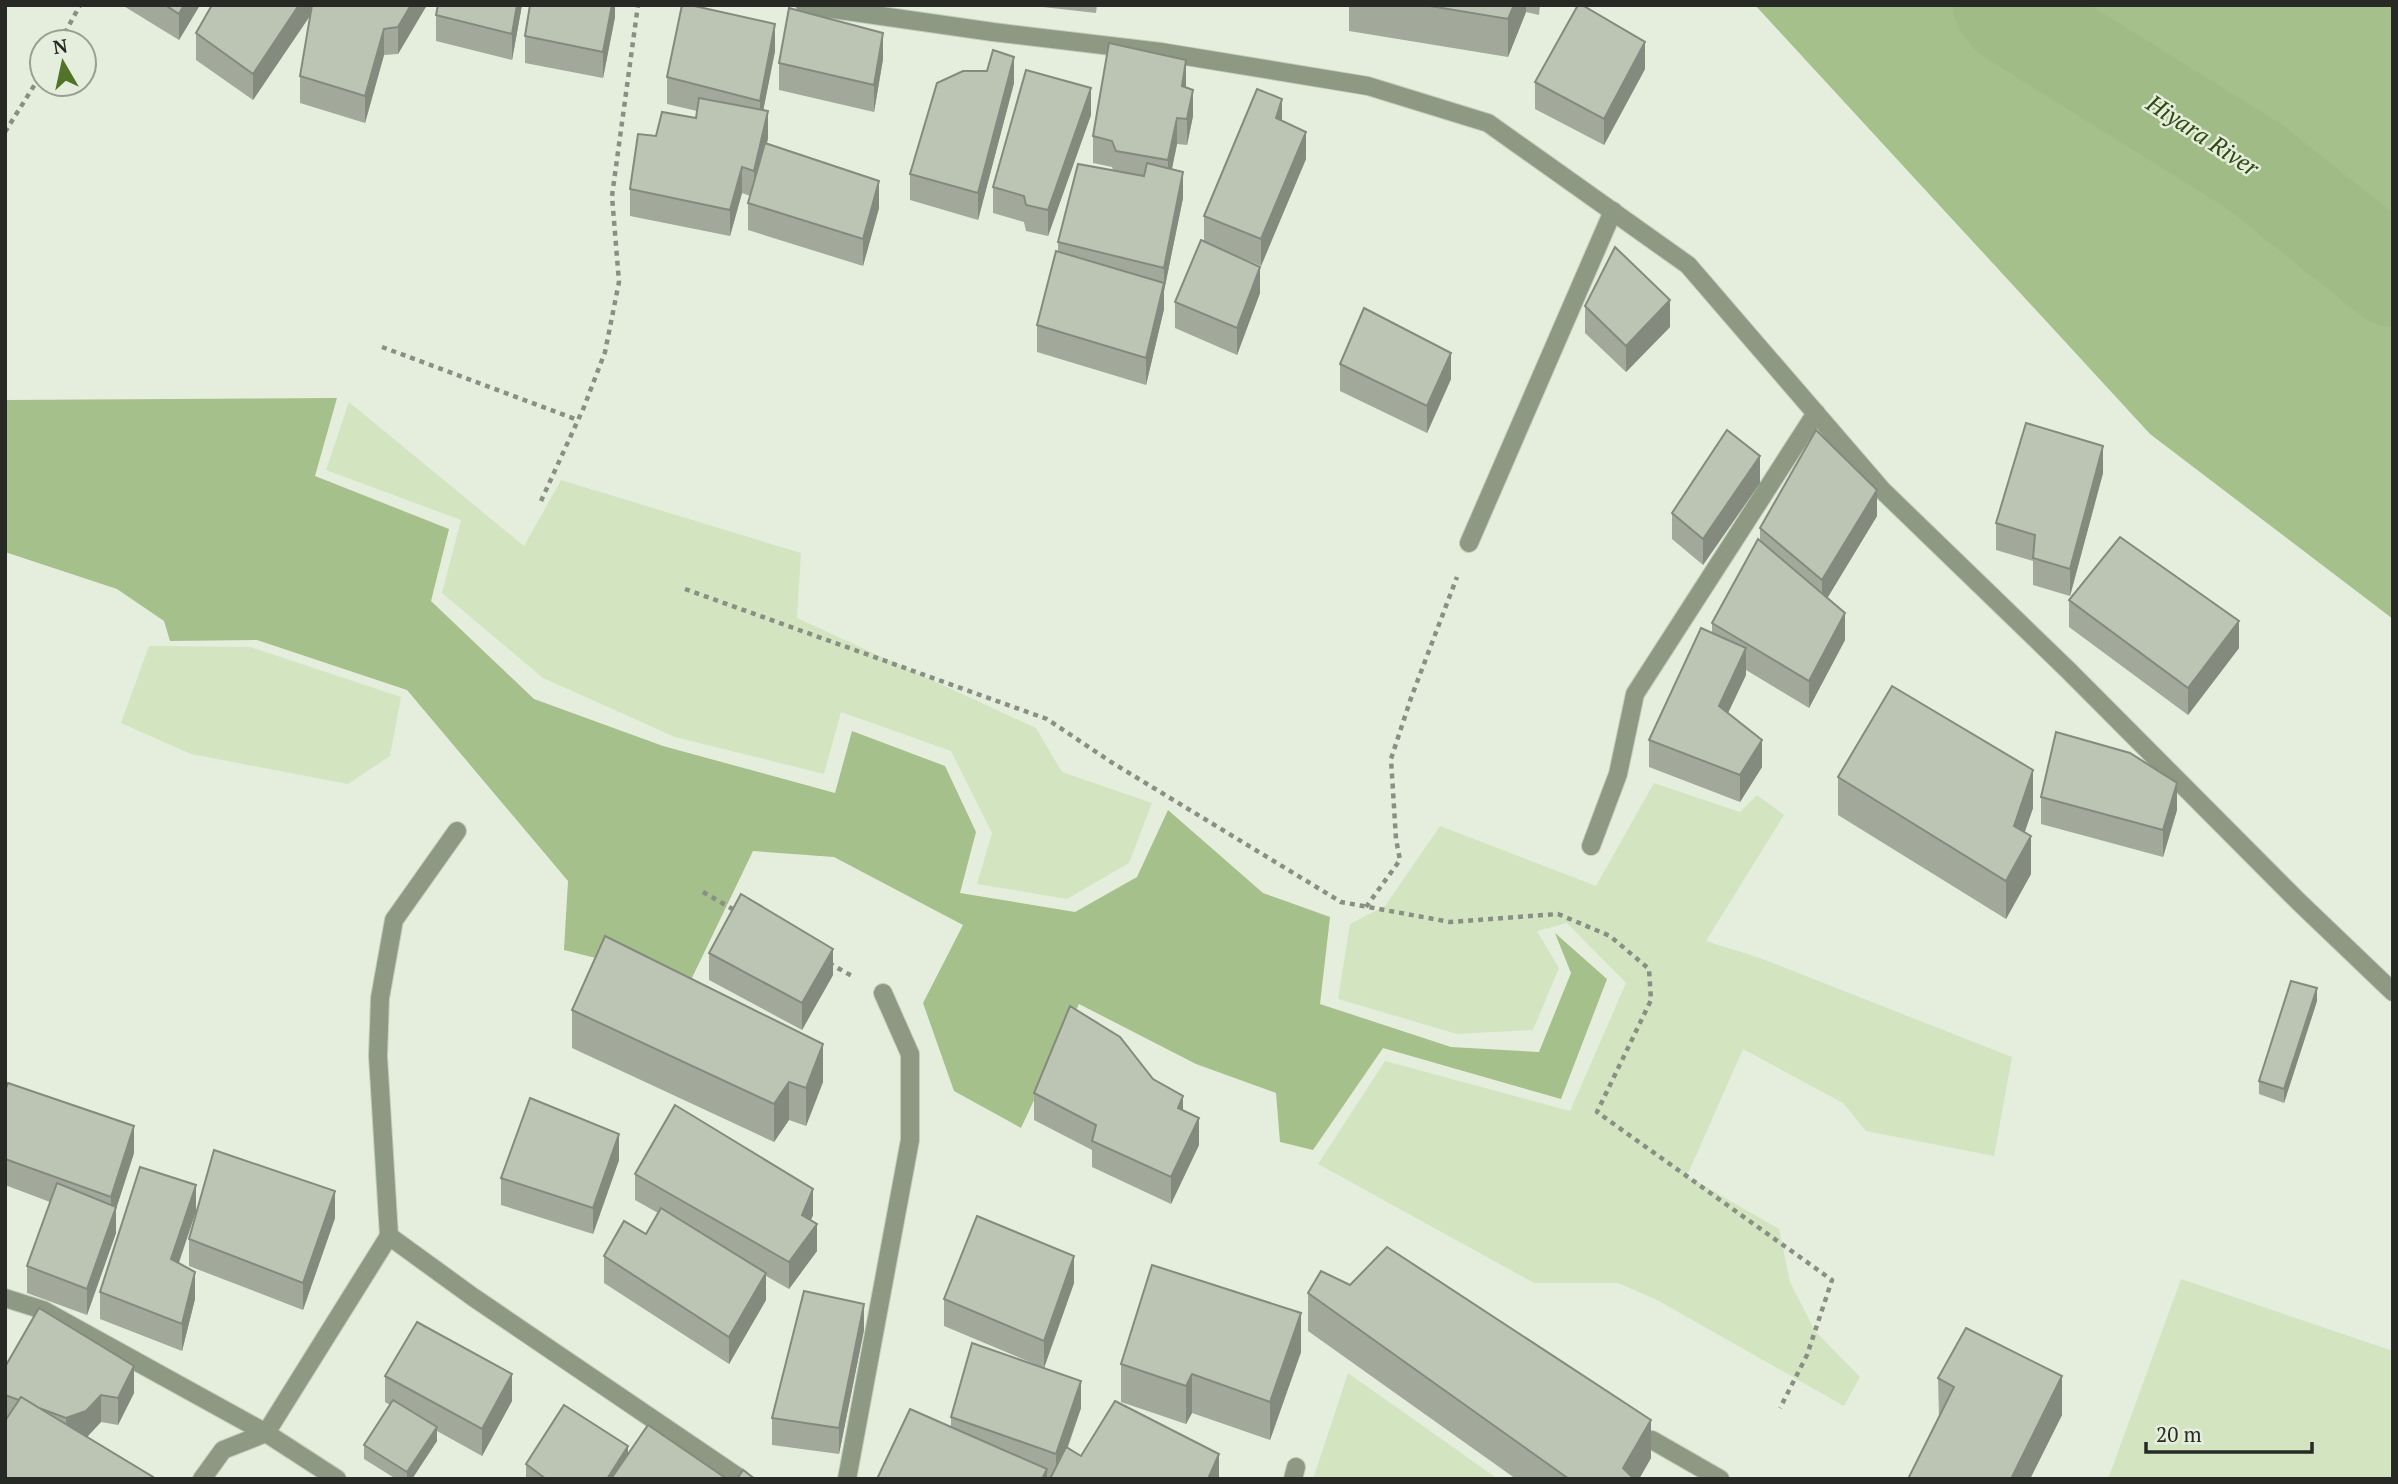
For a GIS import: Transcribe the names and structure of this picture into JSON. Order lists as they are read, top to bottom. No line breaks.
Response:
{"water":["Hiyara River"],"scale_bar":"20 m","north":"top"}
